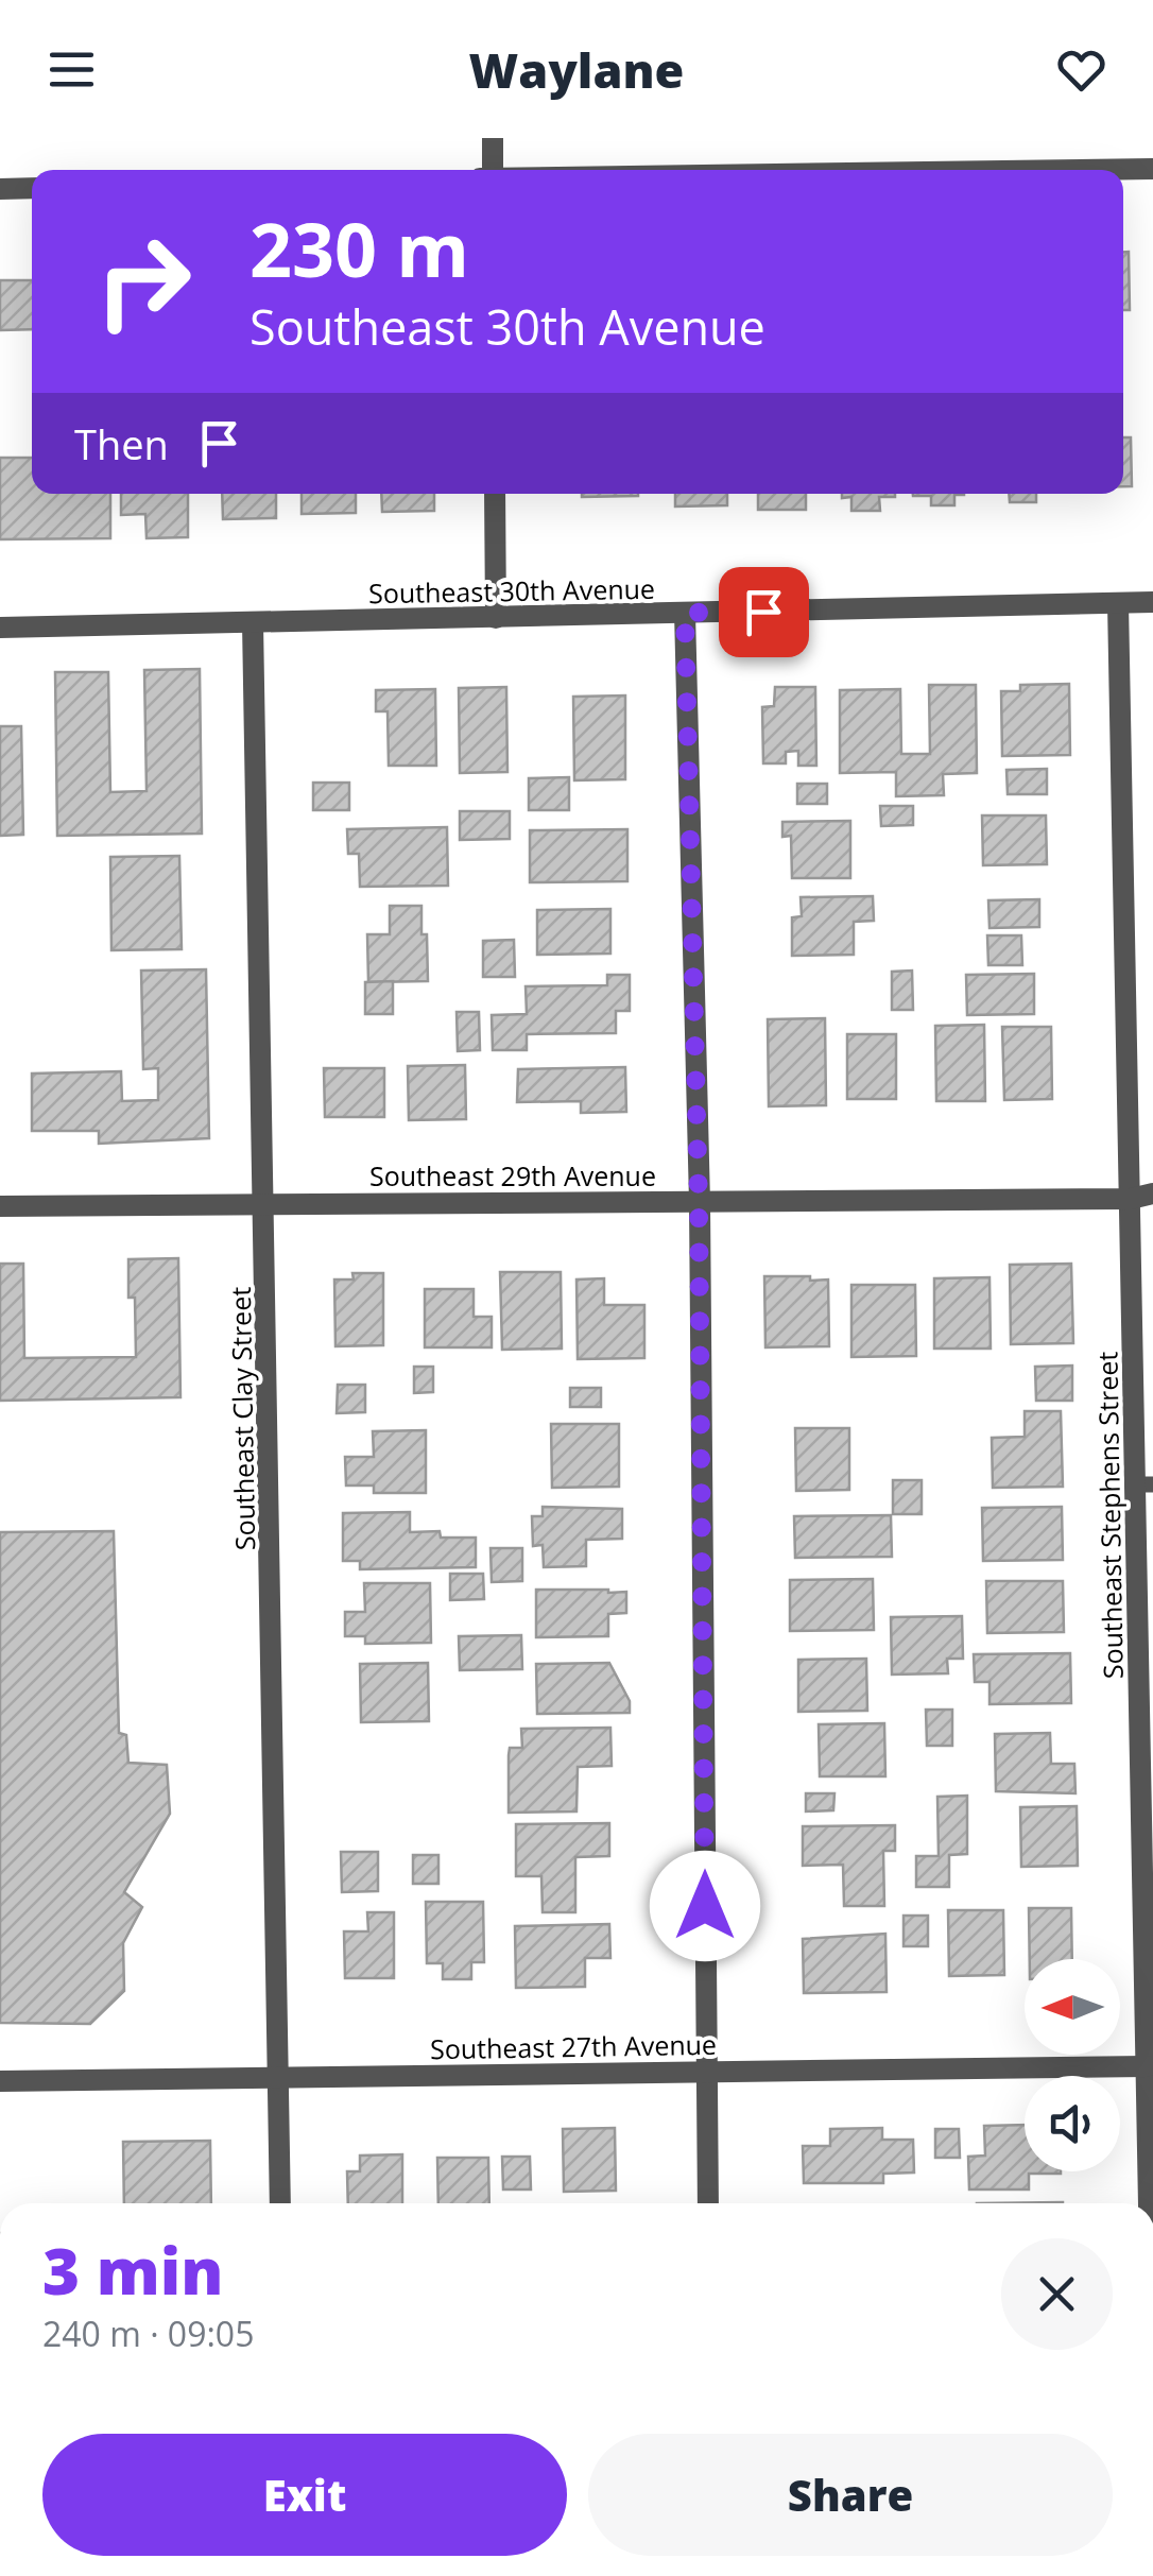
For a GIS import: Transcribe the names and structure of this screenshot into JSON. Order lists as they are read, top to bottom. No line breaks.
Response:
{"streets":{"street":["Southeast 30th Avenue","Southeast 29th Avenue","Southeast Clay Street","Southeast Stephens Street","Southeast 27th Avenue"]},"crossings":[["Southeast 30th Avenue","Southeast Clay Street"],["Southeast 30th Avenue","Southeast Stephens Street"],["Southeast 29th Avenue","Southeast Clay Street"],["Southeast 29th Avenue","Southeast Stephens Street"],["Southeast Clay Street","Southeast 27th Avenue"],["Southeast Stephens Street","Southeast 27th Avenue"]],"north":"left","page":{"header":"Waylane","turn":["230 m","Southeast 30th Avenue"],"then":"Then","heading":["3 min","240 m · 09:05"],"buttons":["Exit","Share"]}}
